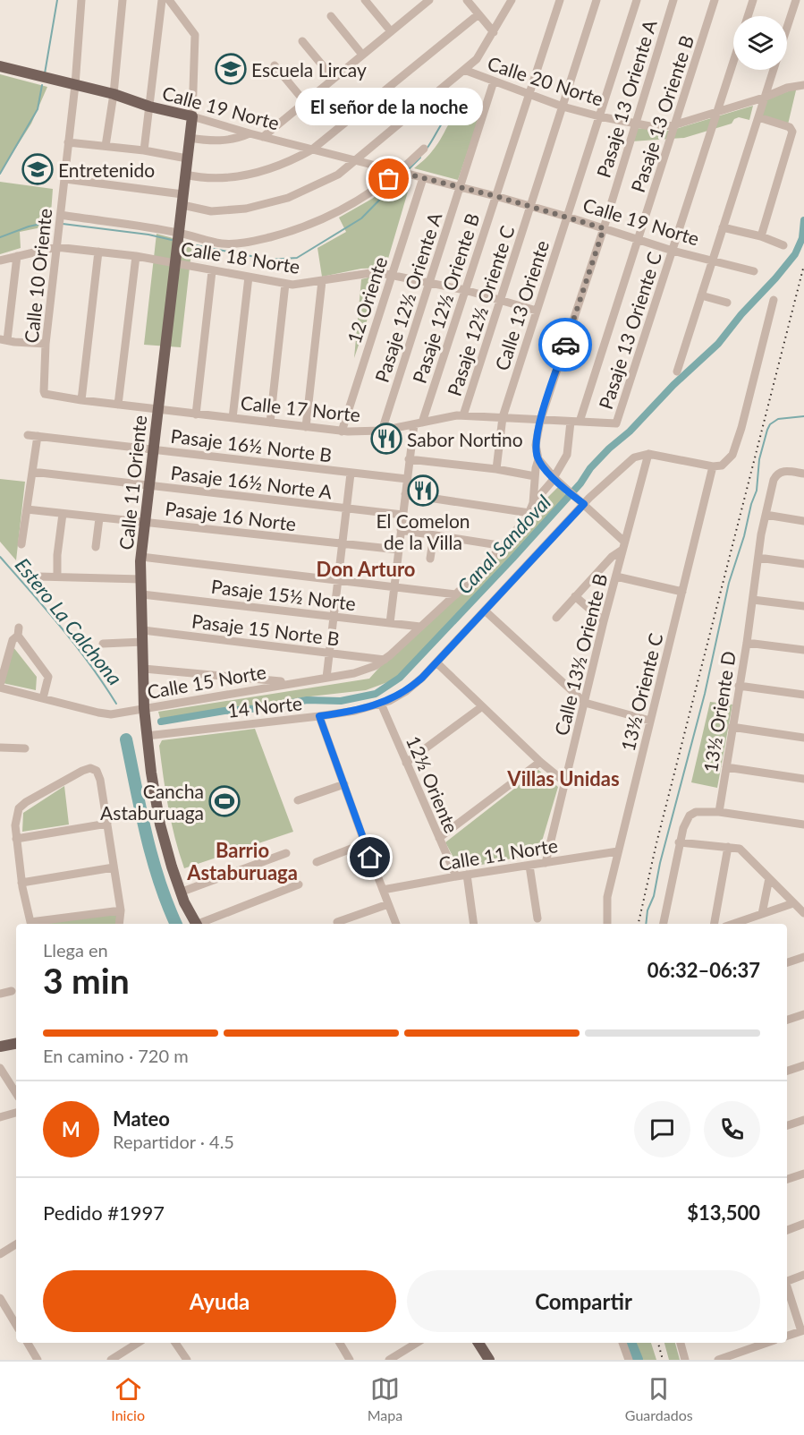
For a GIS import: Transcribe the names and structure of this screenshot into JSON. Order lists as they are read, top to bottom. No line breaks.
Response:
{"streets":{"main road":["Calle 19 Norte","Calle 11 Oriente"],"street":["Calle 20 Norte","Pasaje 13 Oriente A","Pasaje 13 Oriente B","Calle 18 Norte","Calle 10 Oriente","Pasaje 12½ Oriente A","Pasaje 12½ Oriente B","12 Oriente","Calle 13 Oriente","Pasaje 12½ Oriente C","Pasaje 13 Oriente C","Calle 17 Norte","Pasaje 16½ Norte B","Pasaje 16½ Norte A","Pasaje 16 Norte","Pasaje 15½ Norte","Pasaje 15 Norte B","Calle 13½ Oriente B","Calle 15 Norte","13½ Oriente C","14 Norte","13½ Oriente D","12½ Oriente","Calle 11 Norte"]},"crossings":[["Calle 20 Norte","Pasaje 13 Oriente A"],["Calle 20 Norte","Pasaje 13 Oriente B"],["Calle 20 Norte","Pasaje 12½ Oriente A"],["Calle 20 Norte","Pasaje 12½ Oriente B"],["Calle 20 Norte","Calle 13 Oriente"],["Calle 20 Norte","Pasaje 12½ Oriente C"],["Calle 20 Norte","Pasaje 13 Oriente C"],["Pasaje 13 Oriente A","Calle 19 Norte"],["Pasaje 13 Oriente A","Pasaje 13 Oriente B"],["Pasaje 13 Oriente A","Calle 17 Norte"],["Pasaje 13 Oriente A","Calle 15 Norte"],["Calle 19 Norte","Pasaje 13 Oriente B"],["Calle 19 Norte","Calle 10 Oriente"],["Calle 19 Norte","Pasaje 12½ Oriente A"],["Calle 19 Norte","Pasaje 12½ Oriente B"],["Calle 19 Norte","12 Oriente"],["Calle 19 Norte","Calle 13 Oriente"],["Calle 19 Norte","Pasaje 12½ Oriente C"],["Calle 19 Norte","Pasaje 13 Oriente C"],["Calle 19 Norte","Calle 11 Oriente"],["Pasaje 13 Oriente B","Calle 17 Norte"],["Pasaje 13 Oriente B","Calle 15 Norte"],["Calle 18 Norte","Calle 10 Oriente"],["Calle 18 Norte","Pasaje 12½ Oriente A"],["Calle 18 Norte","Pasaje 12½ Oriente B"],["Calle 18 Norte","12 Oriente"],["Calle 18 Norte","Calle 13 Oriente"],["Calle 18 Norte","Pasaje 12½ Oriente C"],["Calle 18 Norte","Calle 11 Oriente"],["Calle 10 Oriente","Calle 17 Norte"],["Pasaje 12½ Oriente A","Calle 17 Norte"],["Pasaje 12½ Oriente B","Calle 17 Norte"],["Pasaje 12½ Oriente B","Pasaje 16½ Norte B"],["Pasaje 12½ Oriente B","Pasaje 16½ Norte A"],["Pasaje 12½ Oriente B","Pasaje 16 Norte"],["Pasaje 12½ Oriente B","Pasaje 15½ Norte"],["12 Oriente","Calle 17 Norte"],["Calle 13 Oriente","Calle 17 Norte"],["Pasaje 12½ Oriente C","Calle 17 Norte"],["Pasaje 13 Oriente C","Calle 17 Norte"],["Calle 17 Norte","Calle 11 Oriente"],["Pasaje 16½ Norte B","Calle 11 Oriente"],["Pasaje 16½ Norte A","Calle 11 Oriente"],["Calle 11 Oriente","Pasaje 16 Norte"],["Calle 11 Oriente","Pasaje 15½ Norte"],["Calle 11 Oriente","Pasaje 15 Norte B"],["Calle 11 Oriente","Calle 15 Norte"],["Calle 11 Oriente","14 Norte"],["Pasaje 15½ Norte","Calle 15 Norte"],["Pasaje 15 Norte B","Calle 15 Norte"],["Calle 13½ Oriente B","14 Norte"],["Calle 13½ Oriente B","Calle 11 Norte"],["13½ Oriente C","Calle 11 Norte"],["14 Norte","12½ Oriente"],["12½ Oriente","Calle 11 Norte"]],"districts":["Don Arturo","Villas Unidas","Barrio Astaburuaga"],"water":["Canal Sandoval","Estero La Calchona"],"places":{"school or university":["Escuela Lircay","Entretenido"],"other":["El señor de la noche"],"restaurant":["Sabor Nortino","El Comelon de la Villa"],"sports":["Cancha Astaburuaga"]},"page":{"bubble":"El señor de la noche","heading":["3 min","Llega en","06:32–06:37"],"panel":["Mateo","Repartidor · 4.5","Pedido #1997","$13,500"],"bar":"En camino · 720 m","round":"M","buttons":["Ayuda","Compartir"],"tabs":["Inicio","Mapa","Guardados"]}}
